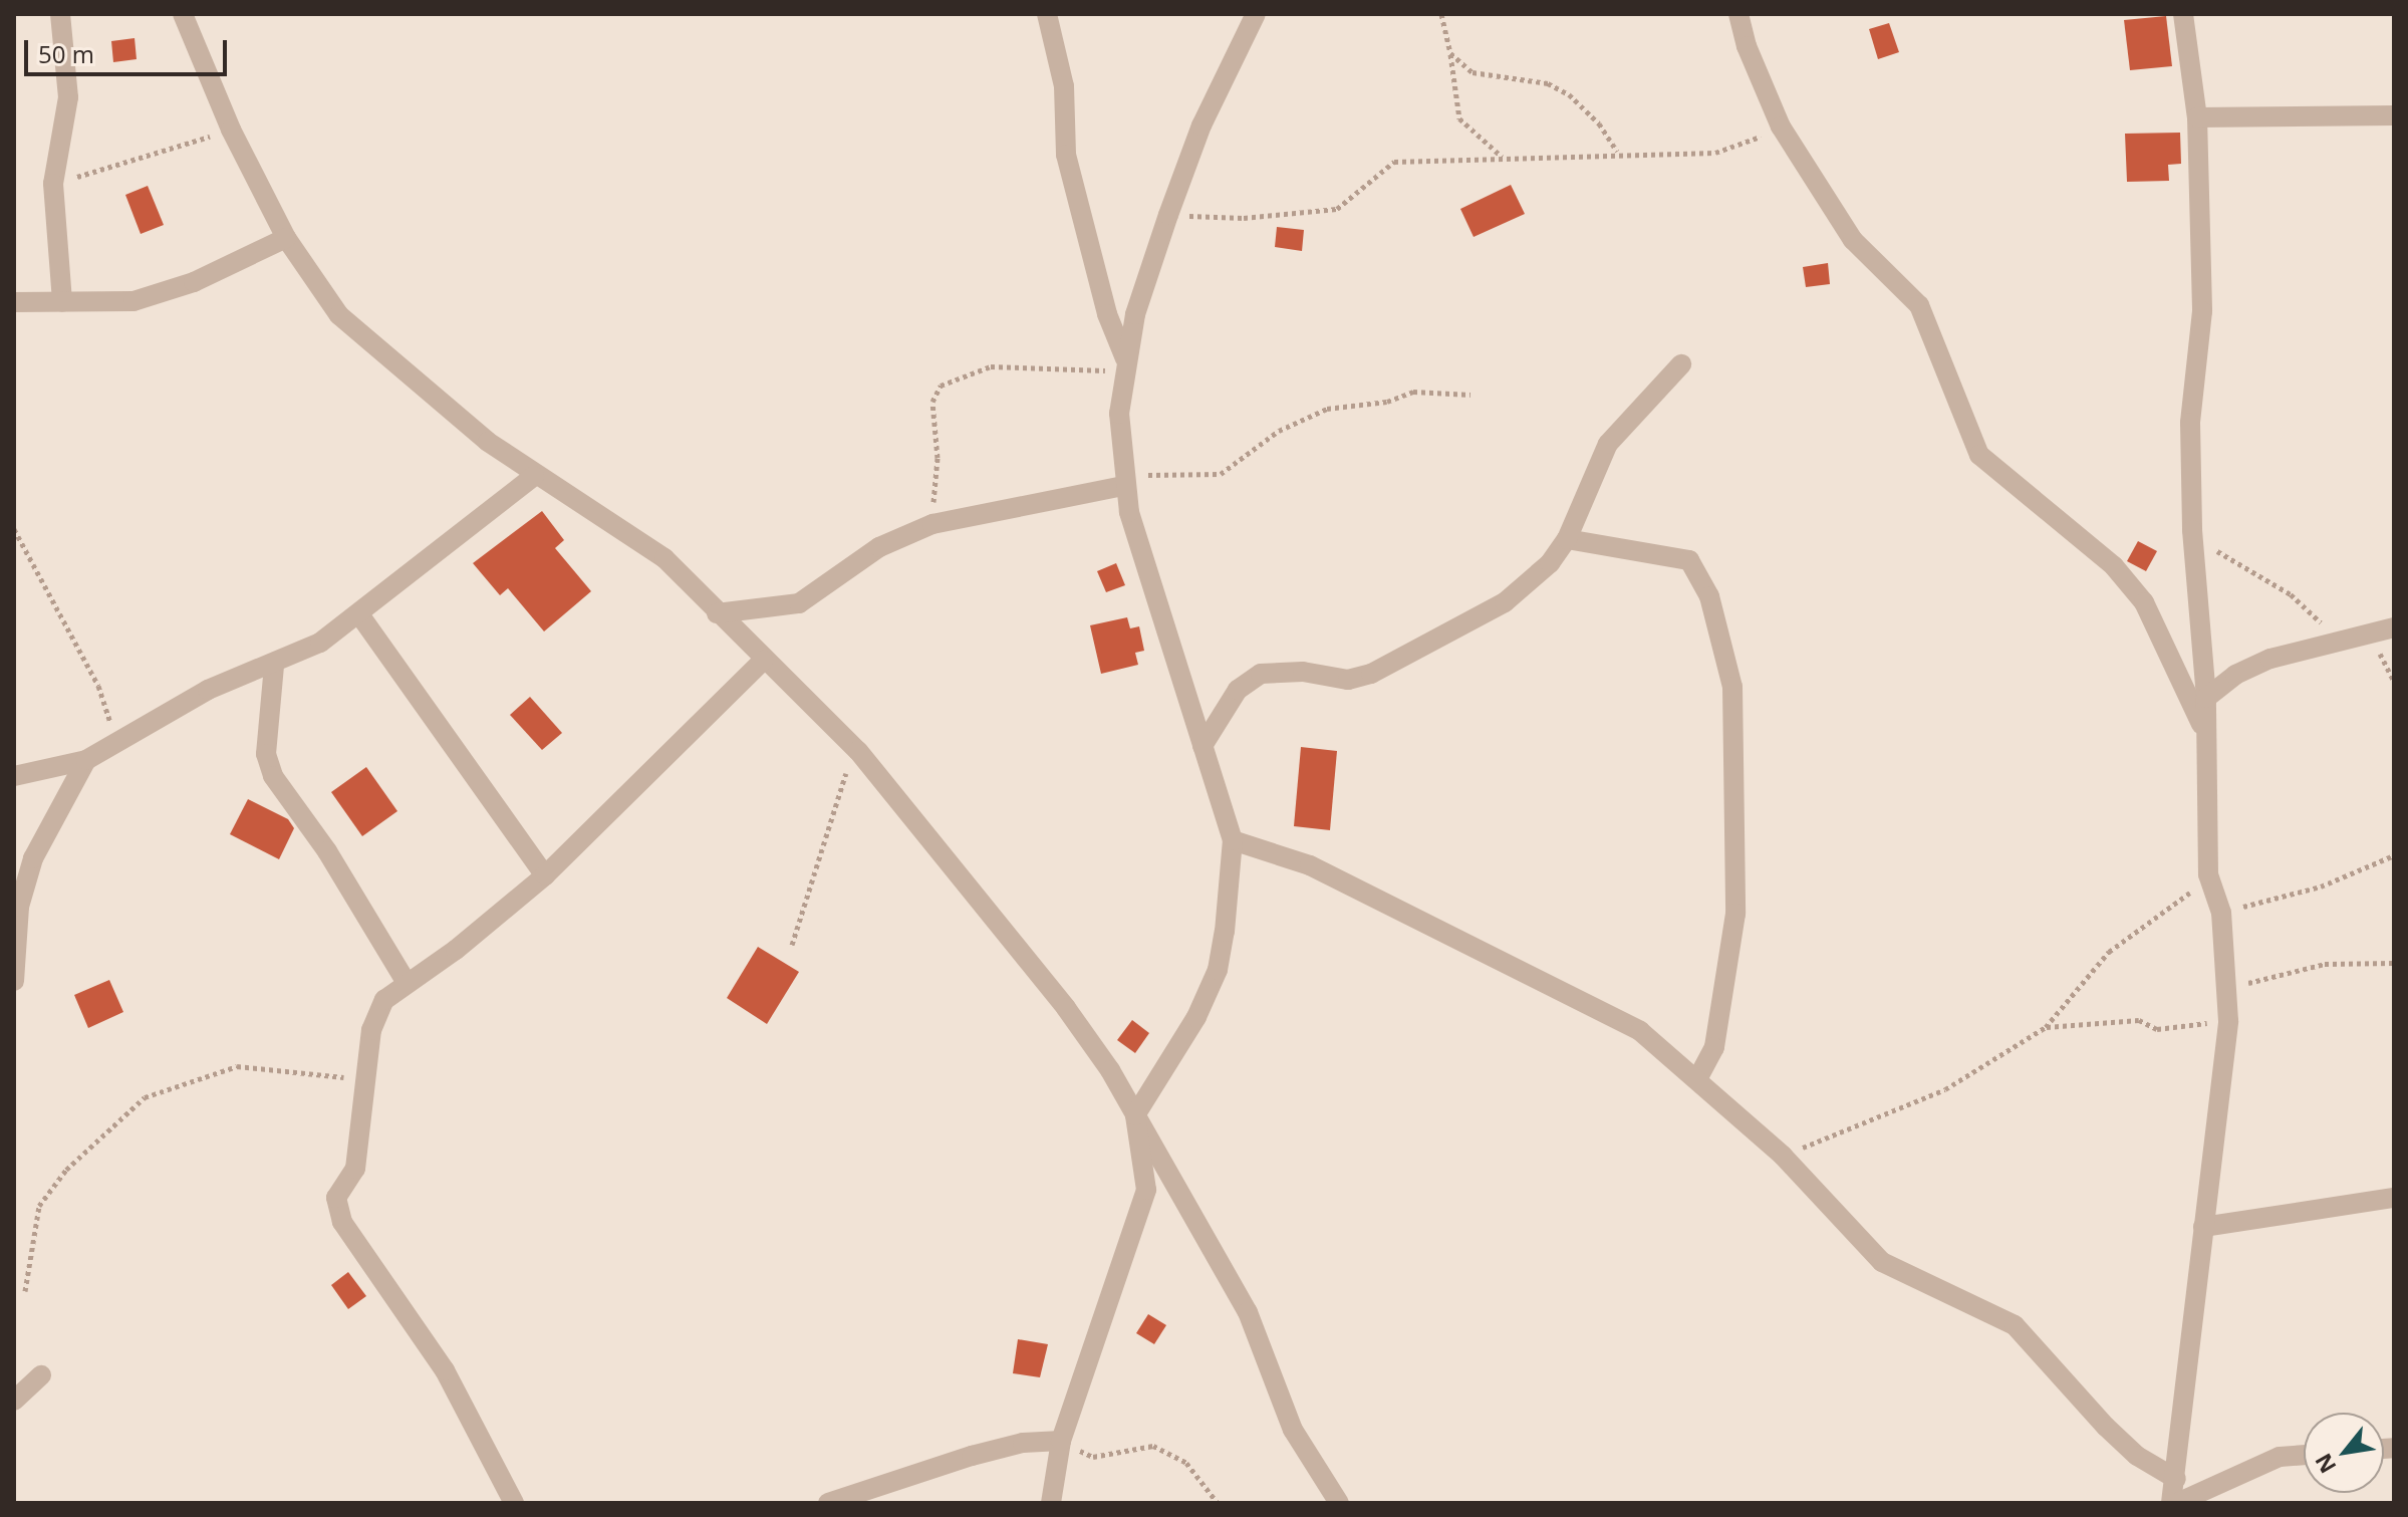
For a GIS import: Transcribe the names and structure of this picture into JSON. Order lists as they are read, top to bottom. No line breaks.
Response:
{"scale_bar":"50 m","north":"bottom left"}
